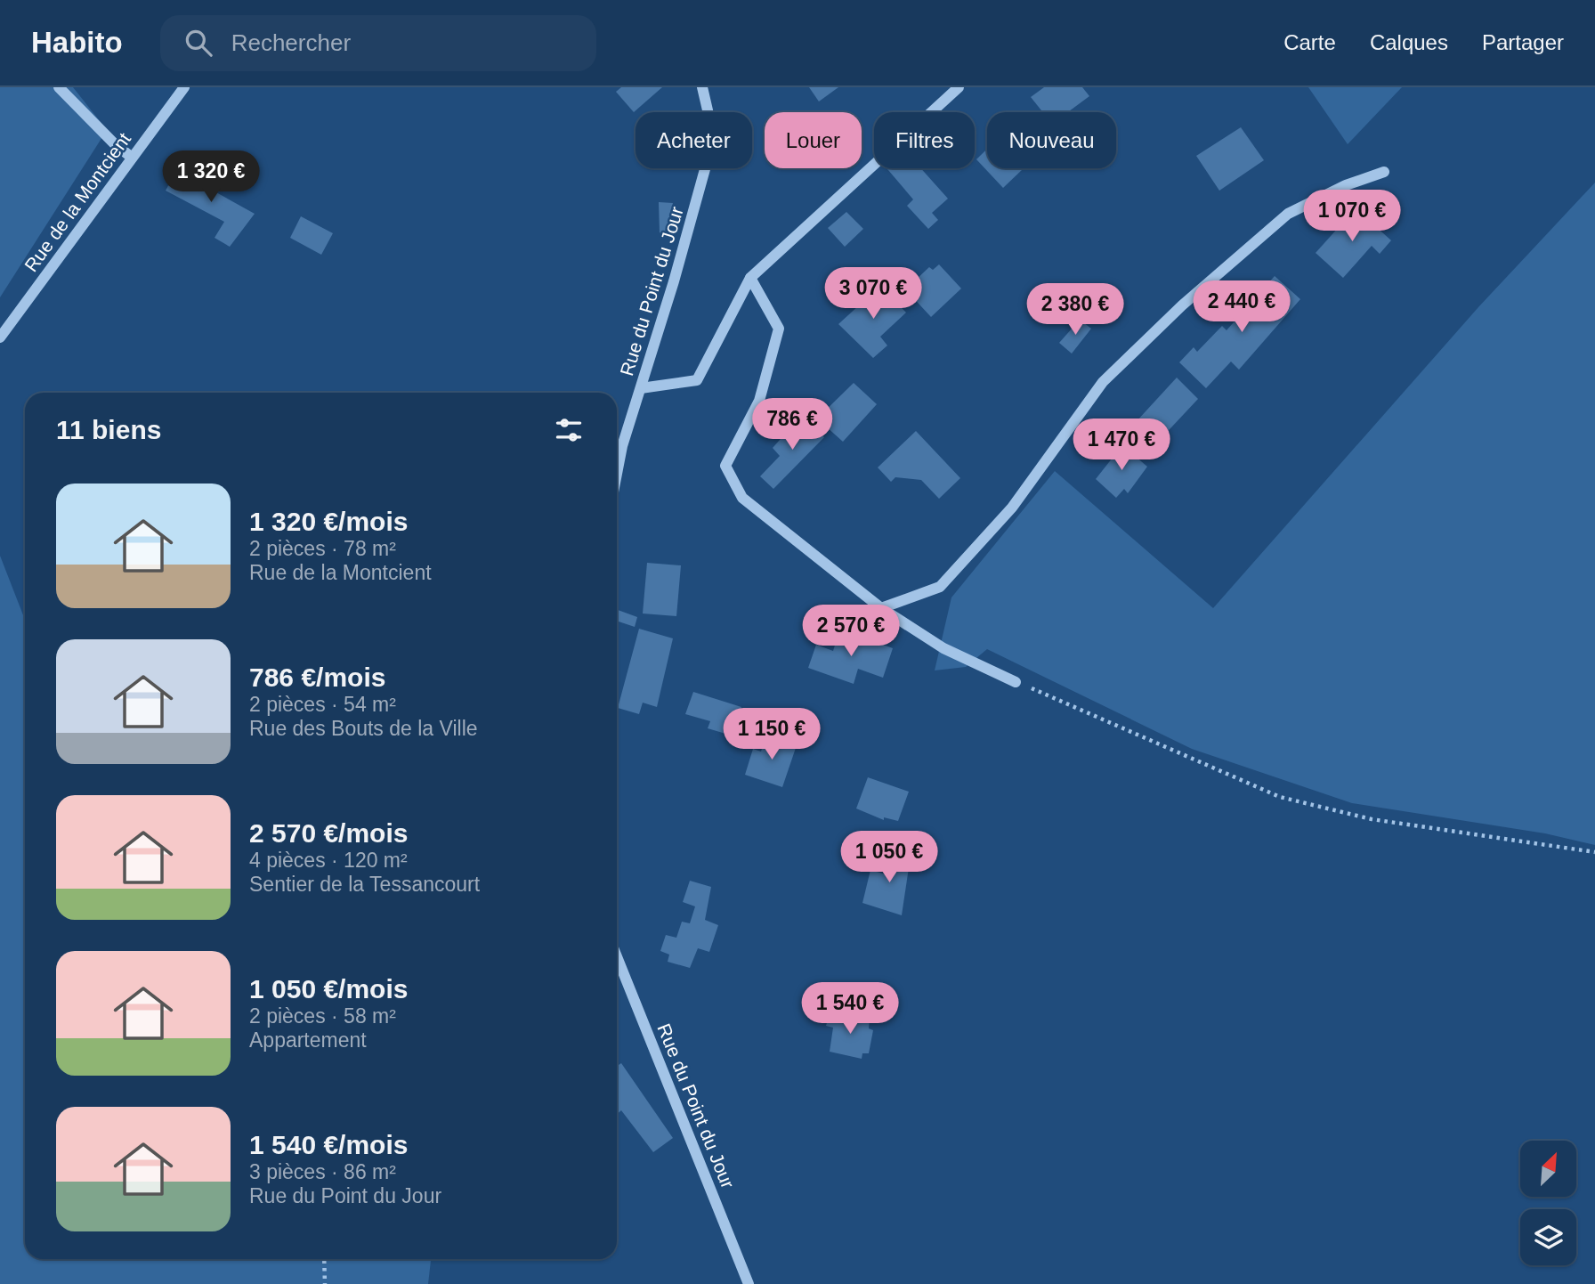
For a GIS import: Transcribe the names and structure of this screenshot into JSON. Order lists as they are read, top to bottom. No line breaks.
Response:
{"streets":{"street":["Rue de la Montcient","Rue du Point du Jour"]},"north":"top right","page":{"header":"Habito","search":"Rechercher","nav":["Carte","Calques","Partager"],"chip":["Acheter","Louer","Filtres","Nouveau"],"price":["1 320 €","1 070 €","3 070 €","2 440 €","2 380 €","786 €","1 470 €","2 570 €","1 150 €","1 050 €","1 540 €"],"heading":"11 biens","list":[{"name":"1 320 €/mois","note":"2 pièces · 78 m² · Rue de la Montcient"},{"name":"786 €/mois","note":"2 pièces · 54 m² · Rue des Bouts de la Ville"},{"name":"2 570 €/mois","note":"4 pièces · 120 m² · Sentier de la Tessancourt"},{"name":"1 050 €/mois","note":"2 pièces · 58 m² · Appartement"},{"name":"1 540 €/mois","note":"3 pièces · 86 m² · Rue du Point du Jour"}]}}
